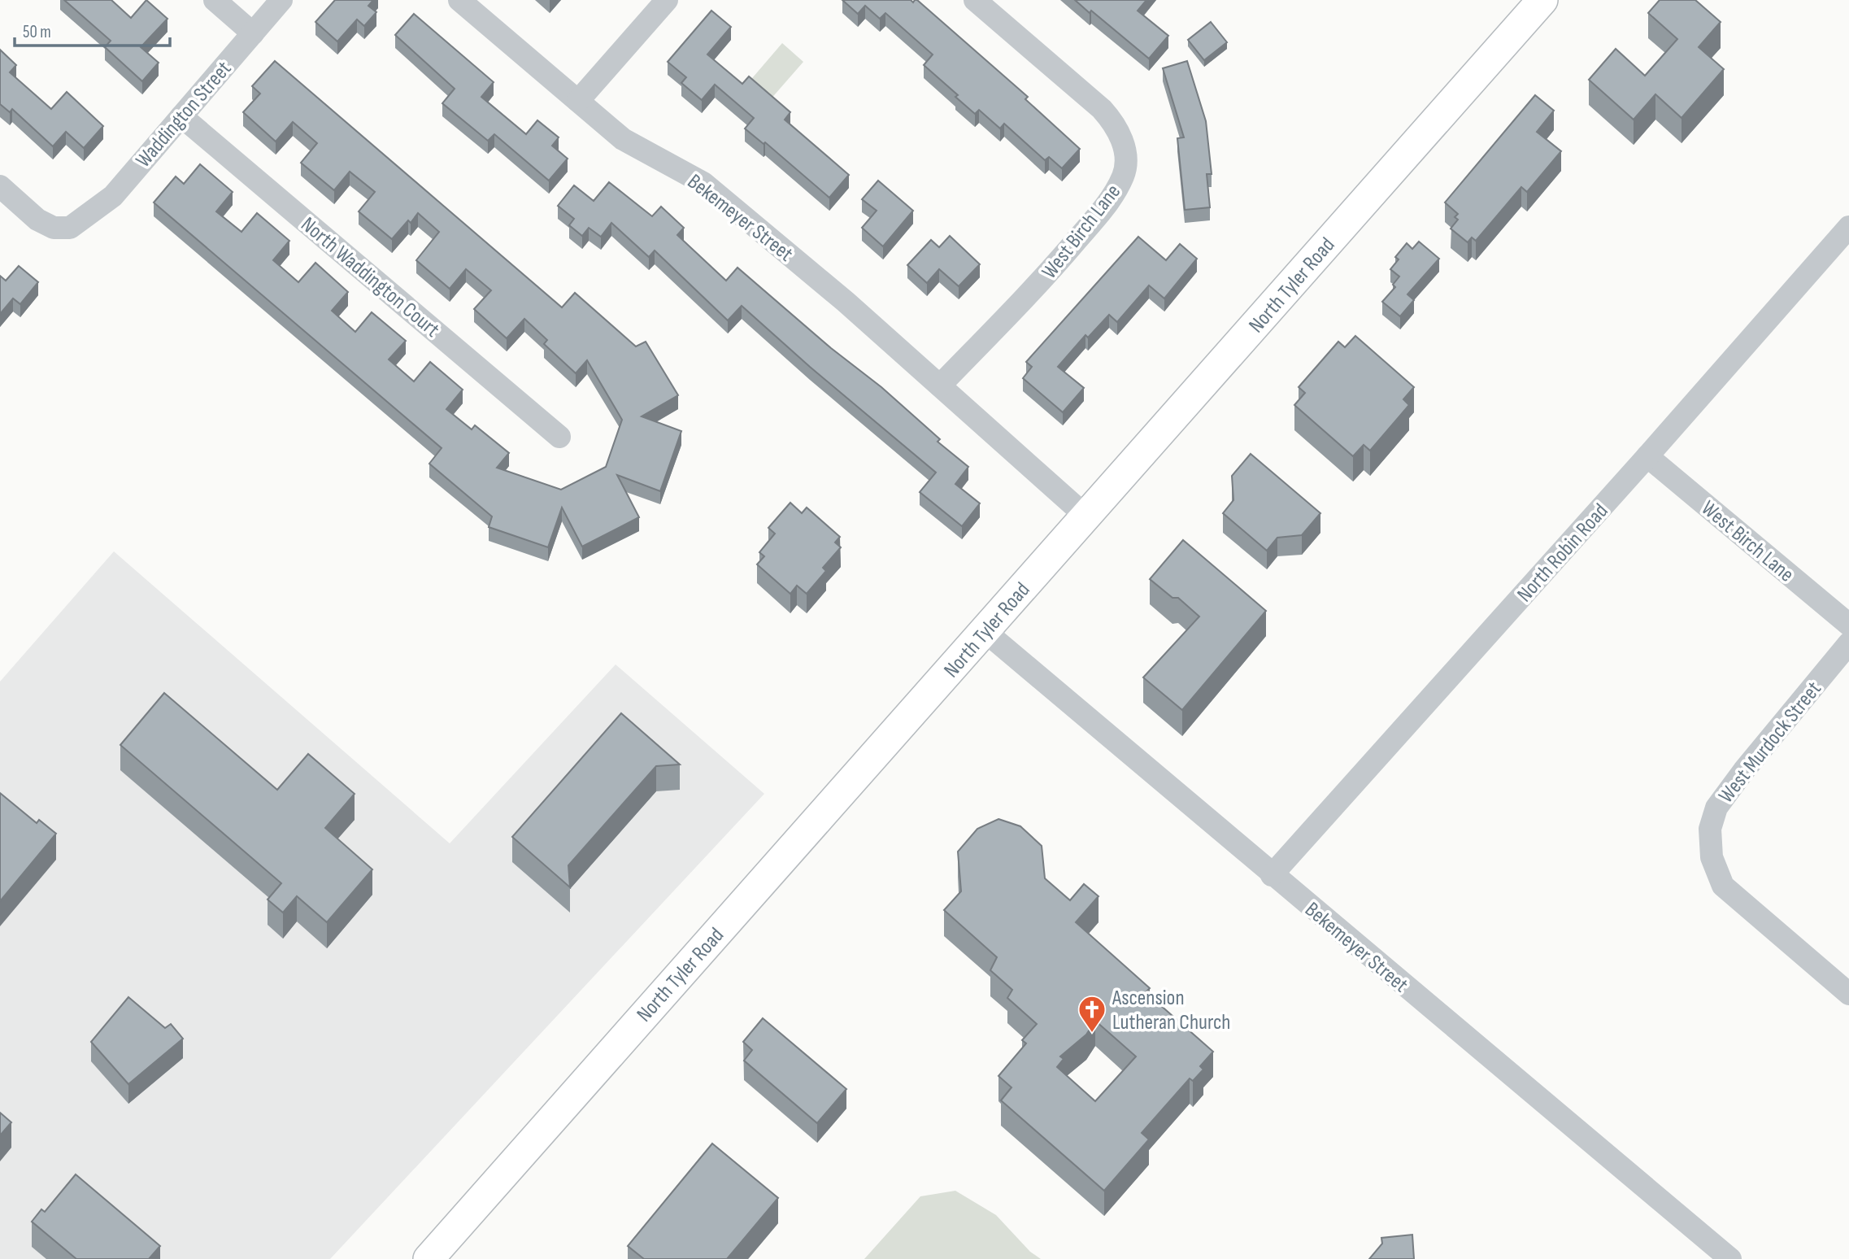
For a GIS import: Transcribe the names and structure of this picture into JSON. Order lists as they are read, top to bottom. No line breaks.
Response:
{"streets":{"main road":["North Tyler Road"],"street":["Waddington Street","Bekemeyer Street","West Birch Lane","North Waddington Court","North Robin Road","West Murdock Street"]},"crossings":[["Waddington Street","North Waddington Court"],["Bekemeyer Street","West Birch Lane"],["Bekemeyer Street","North Tyler Road"],["Bekemeyer Street","North Robin Road"],["West Birch Lane","North Robin Road"]],"places":{"church":["Ascension Lutheran Church"]},"scale_bar":"50 m"}
